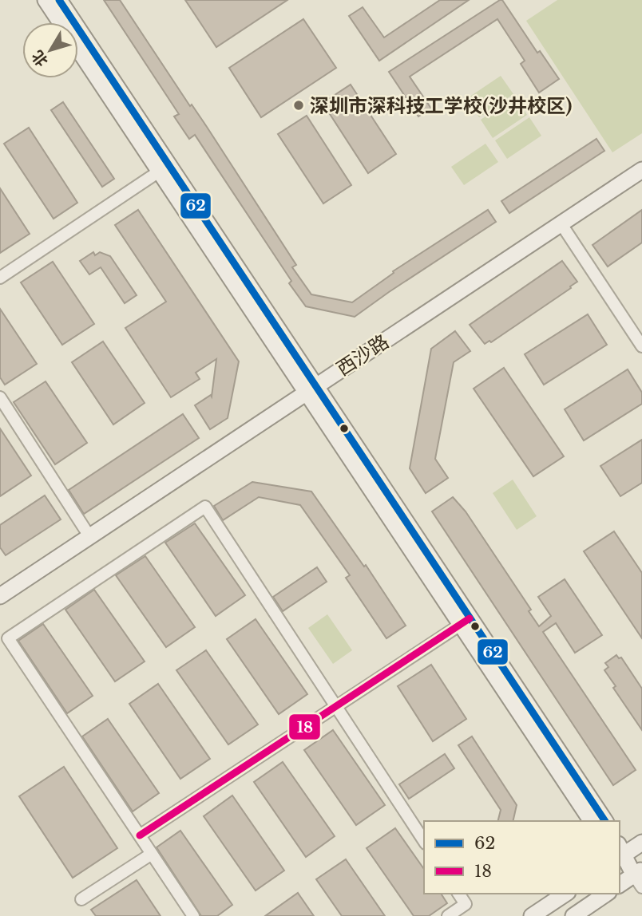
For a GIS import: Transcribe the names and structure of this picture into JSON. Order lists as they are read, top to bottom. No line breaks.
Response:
{"streets":{"street":["西沙路"]},"places":["深圳市深科技工学校(沙井校区)"],"lines":["transit line 62","transit line 18"],"legend":["62","18"],"north":"bottom left"}
